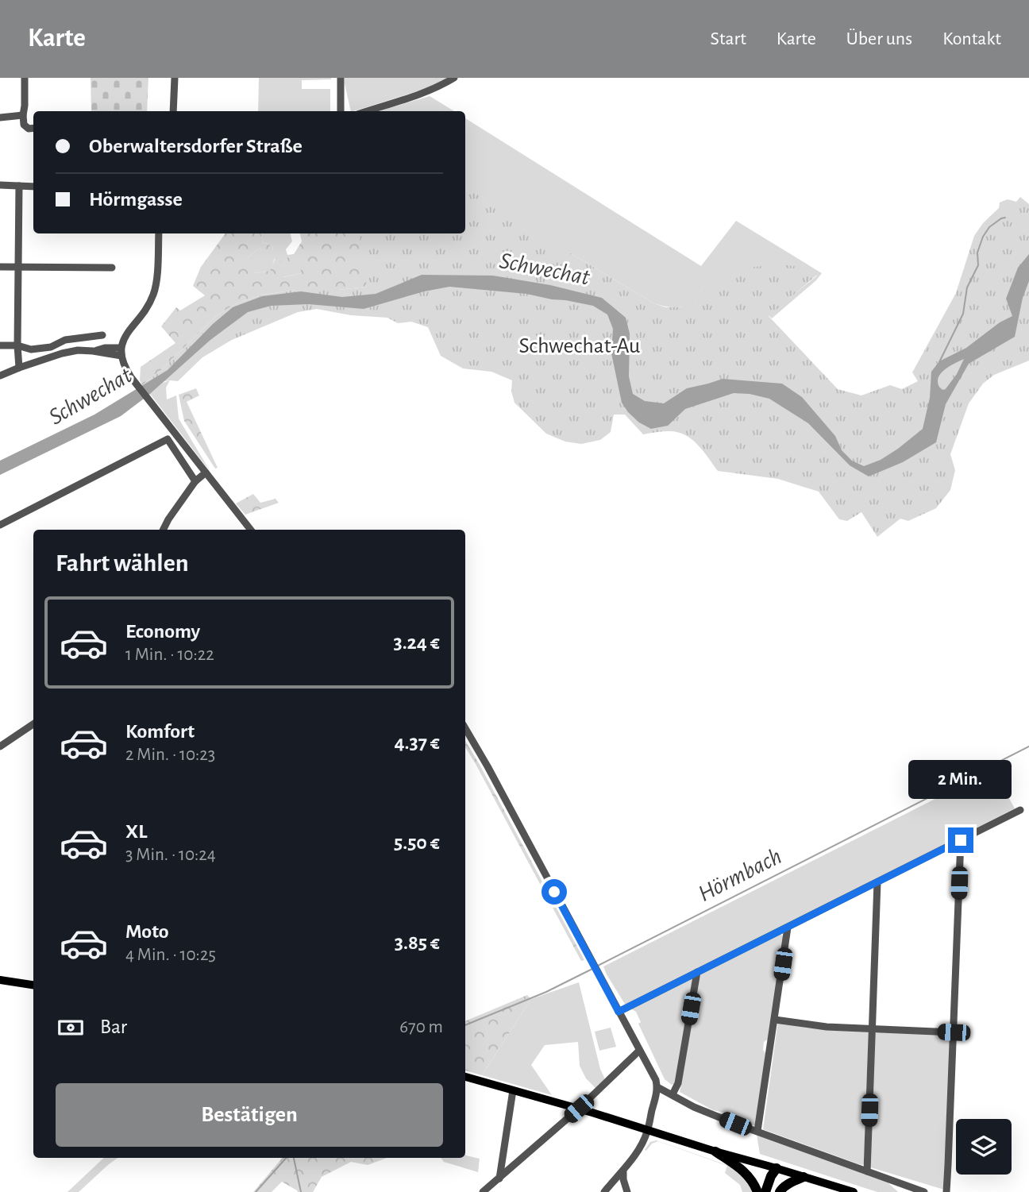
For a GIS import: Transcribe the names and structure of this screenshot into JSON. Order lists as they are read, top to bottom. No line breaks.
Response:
{"water":["Schwechat","Hörmbach"],"parks":["Schwechat-Au"],"page":{"header":"Karte","nav":["Start","Karte","Über uns","Kontakt"],"banner":["Oberwaltersdorfer Straße","Hörmgasse"],"heading":"Fahrt wählen","list":[{"name":"Economy","note":"1 Min. · 10:22","value":"3.24 €"},{"name":"Komfort","note":"2 Min. · 10:23","value":"4.37 €"},{"name":"XL","note":"3 Min. · 10:24","value":"5.50 €"},{"name":"Moto","note":"4 Min. · 10:25","value":"3.85 €"}],"bubble":"2 Min.","pay":["Bar","670 m"],"buttons":"Bestätigen"}}
